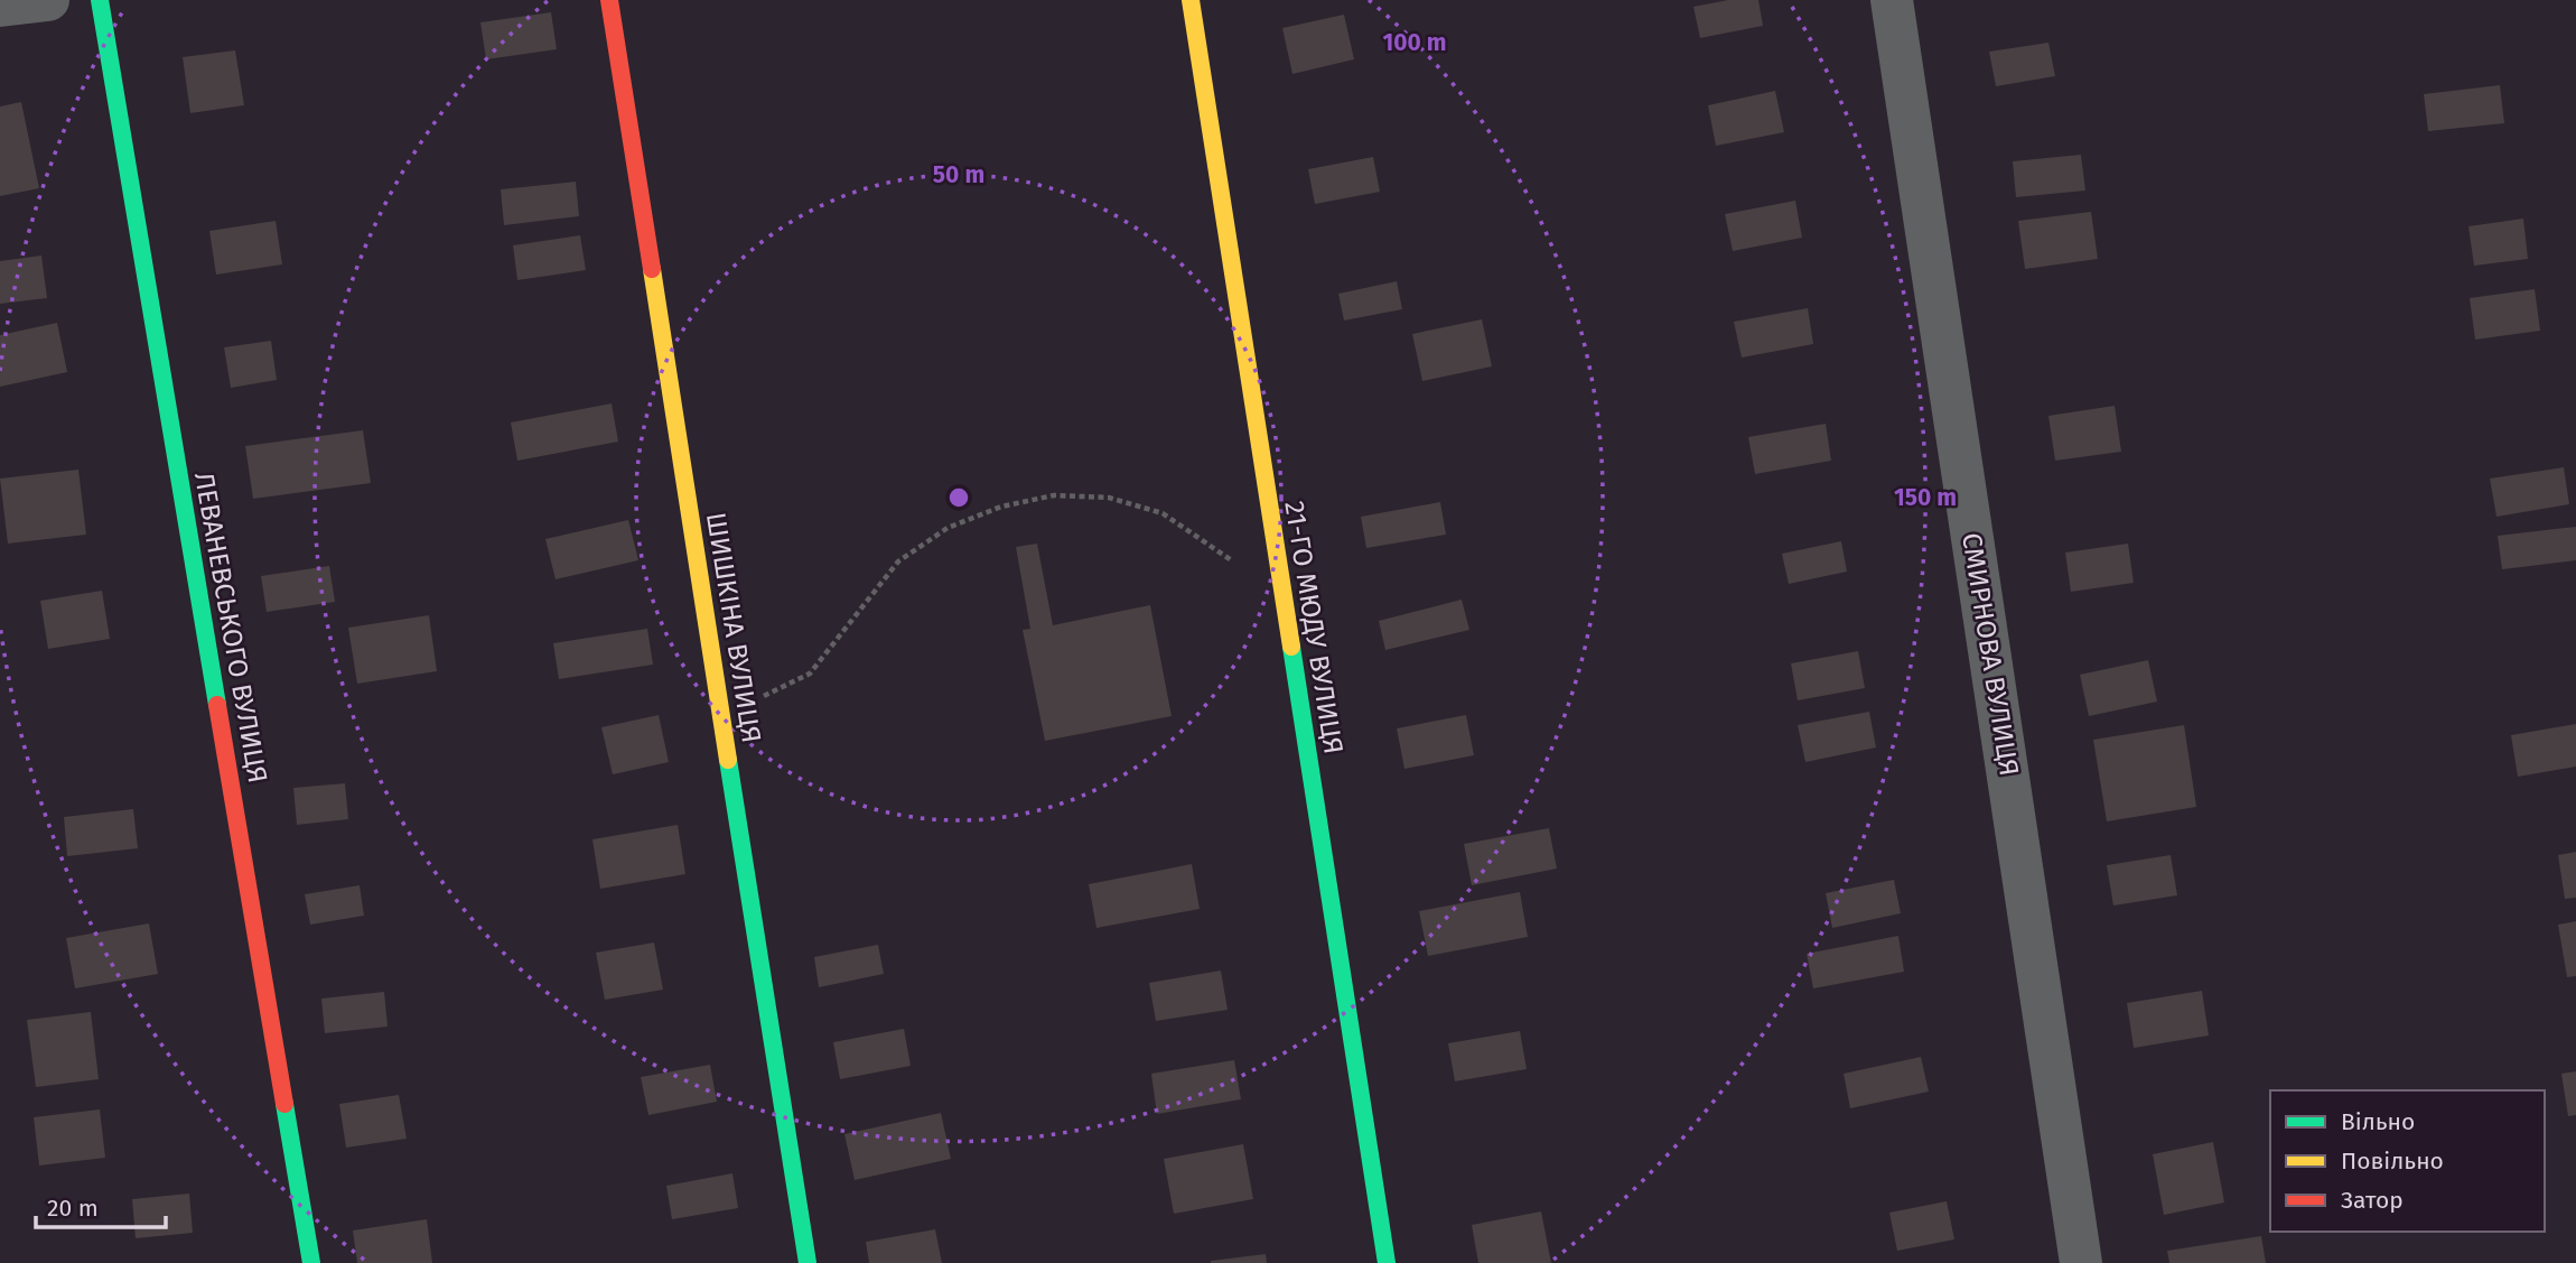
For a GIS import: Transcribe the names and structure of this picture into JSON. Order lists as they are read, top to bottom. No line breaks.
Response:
{"streets":{"street":["ЛЕВАНЕВСЬКОГО ВУЛИЦЯ","ШИШКІНА ВУЛИЦЯ","21-ГО МЮДУ ВУЛИЦЯ","СМИРНОВА ВУЛИЦЯ"]},"legend":["Вільно","Повільно","Затор"],"scale_bar":"20 m","rings":["100 m","50 m","150 m"]}
